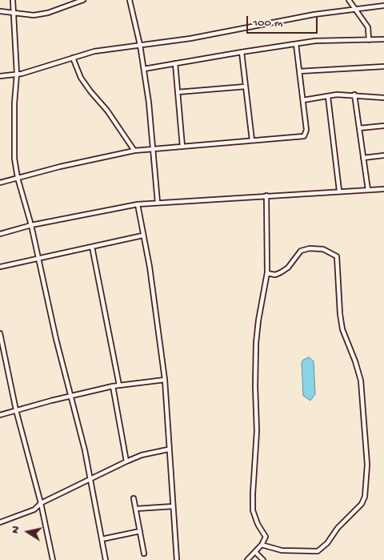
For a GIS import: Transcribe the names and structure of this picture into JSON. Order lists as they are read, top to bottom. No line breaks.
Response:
{"scale_bar":"100 m","north":"left"}
